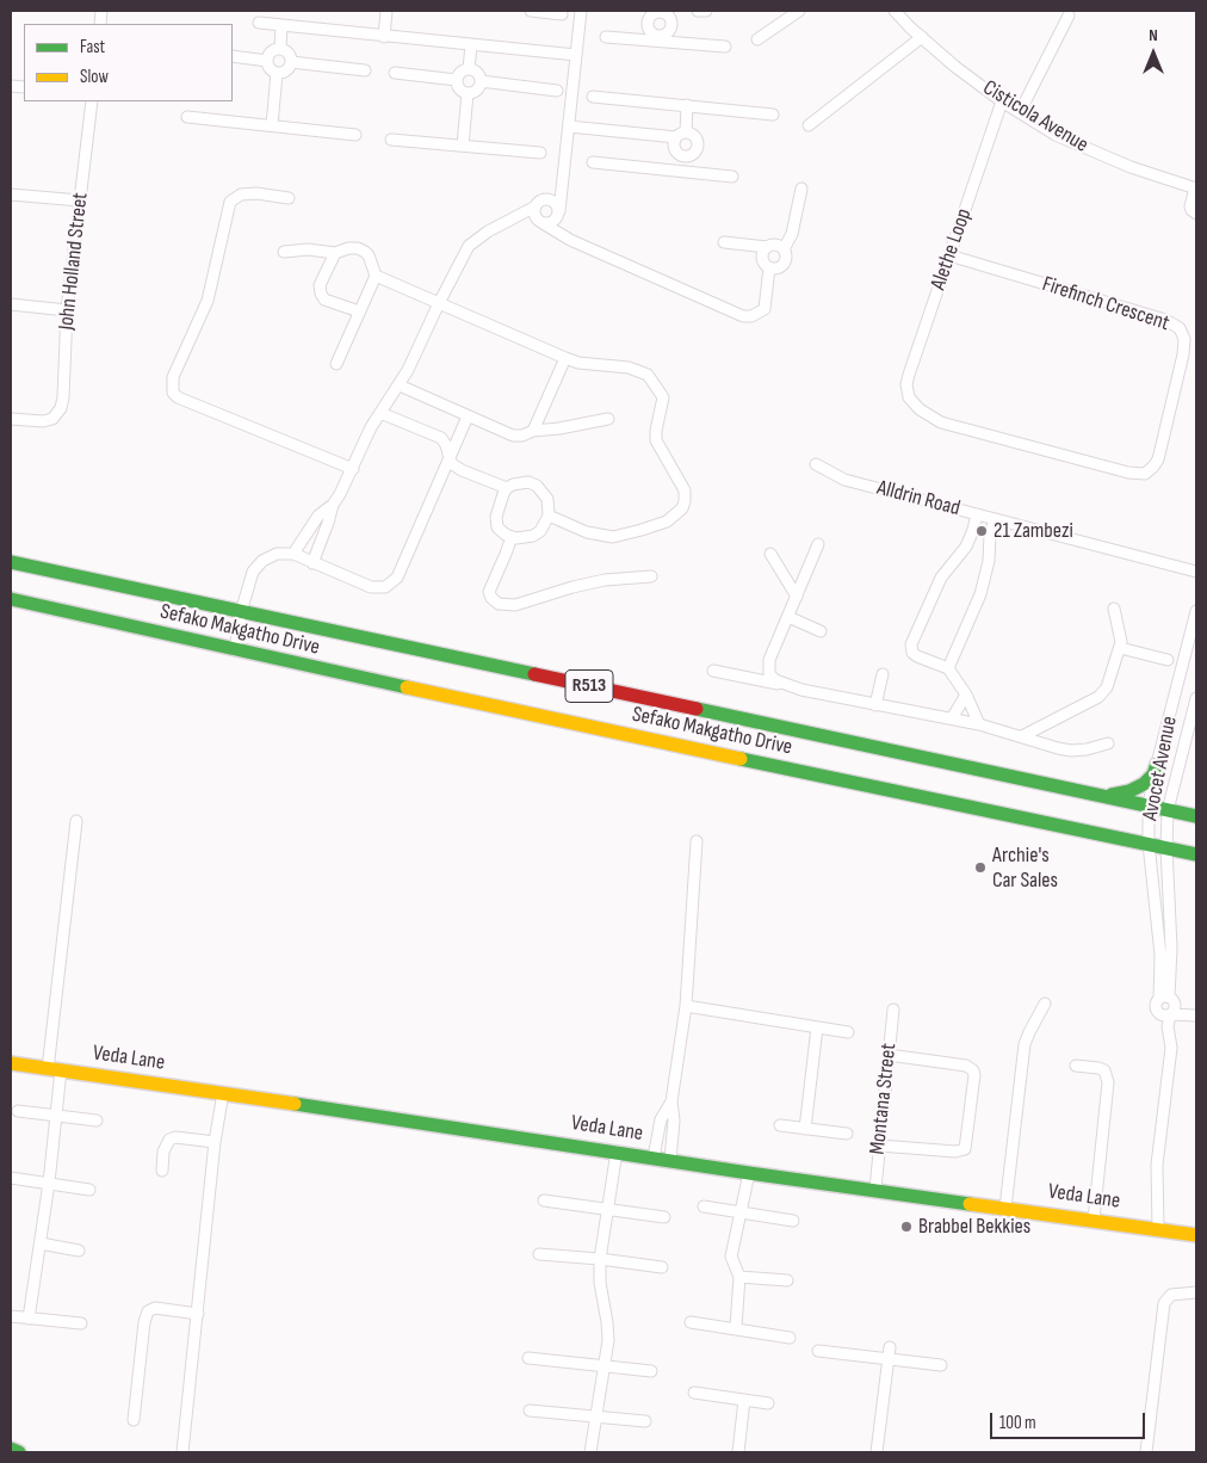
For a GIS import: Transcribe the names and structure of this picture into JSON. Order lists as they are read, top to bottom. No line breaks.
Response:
{"streets":{"main road":["Sefako Makgatho Drive","R513","Veda Lane"],"street":["Cisticola Avenue","Alethe Loop","John Holland Street","Firefinch Crescent","Alldrin Road","Avocet Avenue","Montana Street"]},"crossings":[["Cisticola Avenue","Alethe Loop"],["Alethe Loop","Firefinch Crescent"],["Sefako Makgatho Drive","Avocet Avenue"],["Veda Lane","Montana Street"]],"places":["21 Zambezi","Archie's Car Sales","Brabbel Bekkies"],"legend":["Fast","Slow"],"scale_bar":"100 m","north":"top"}
